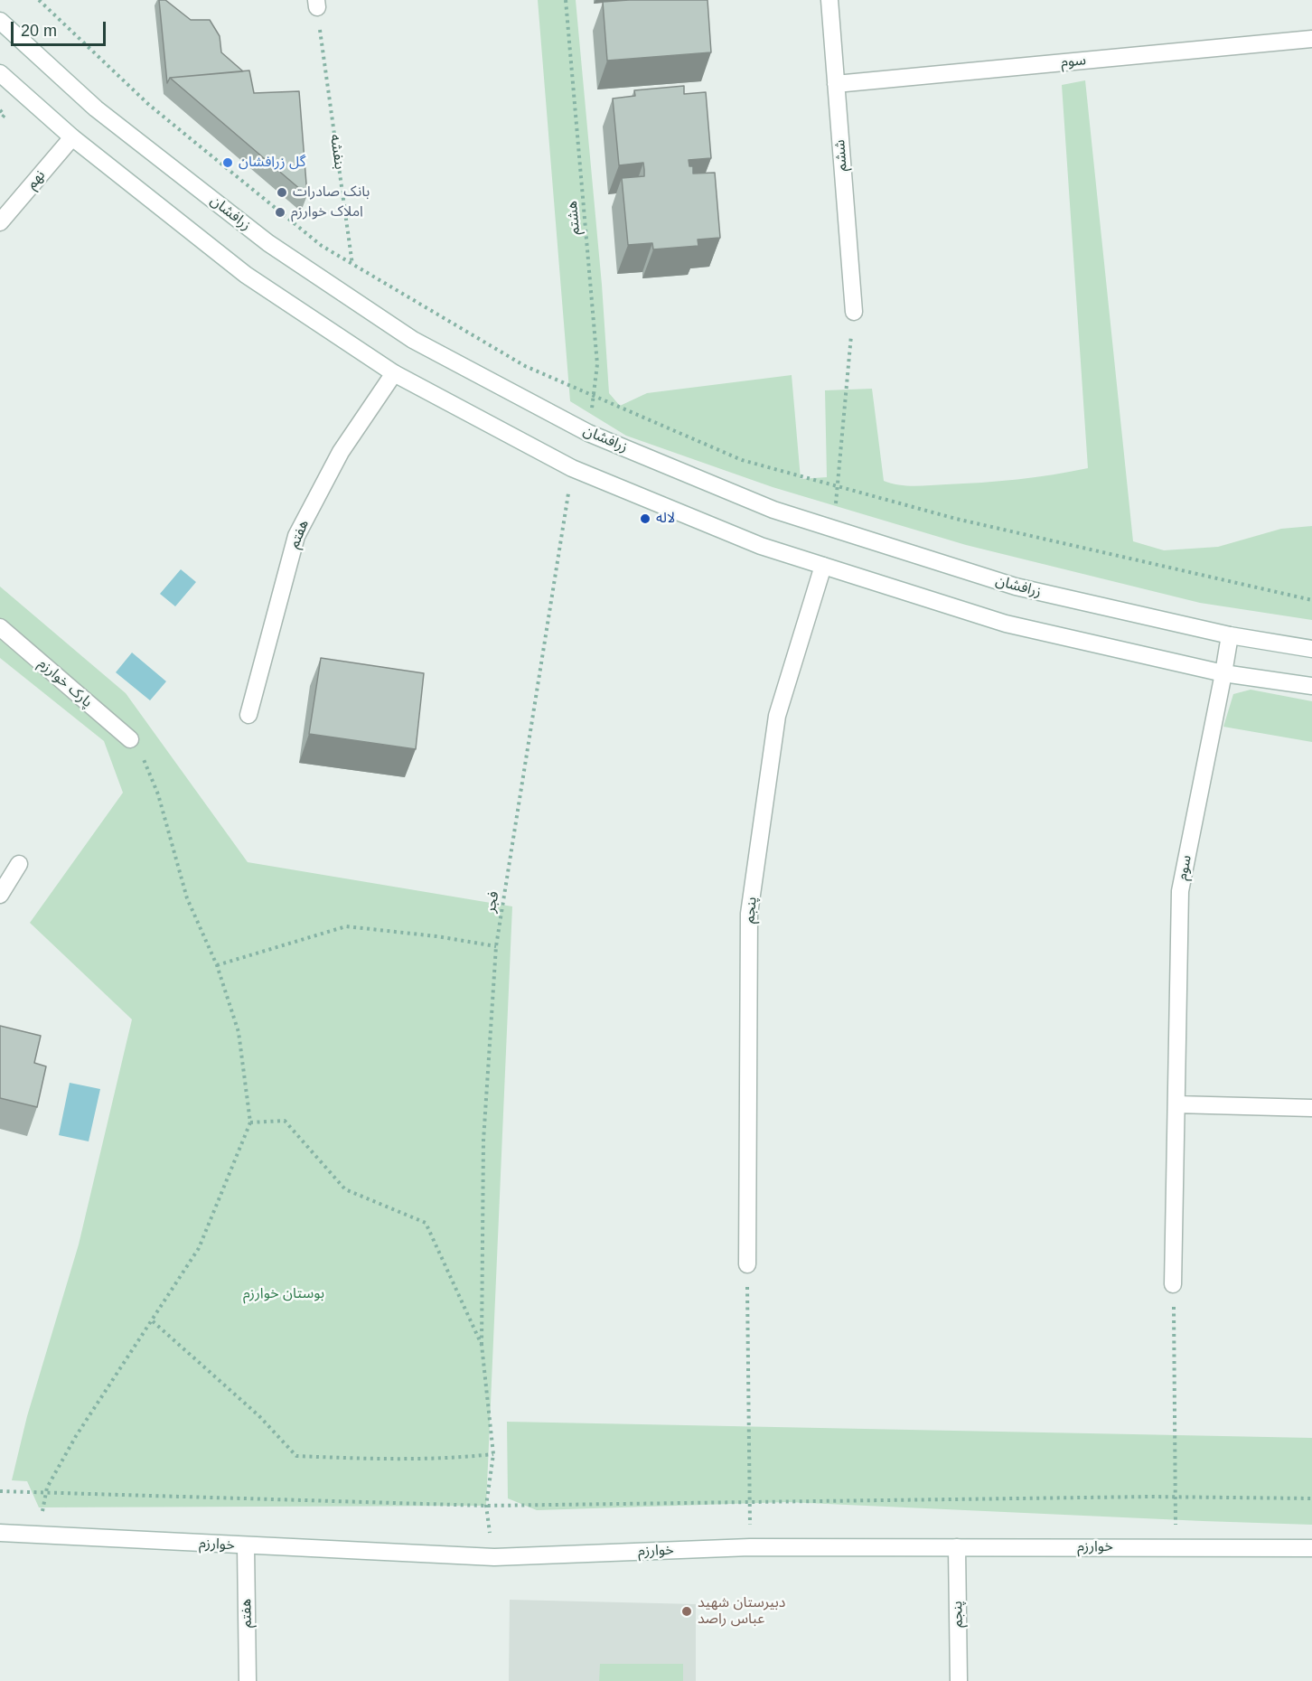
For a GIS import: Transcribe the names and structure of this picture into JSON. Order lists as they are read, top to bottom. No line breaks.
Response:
{"streets":{"street":["سوم","ششم","نهم","زرافشان","هفتم","پارک خوارزم","پنجم","خوارزم"],"path":["بنفشه","هشتم","فجر"]},"crossings":[["سوم","ششم"],["سوم","زرافشان"],["بنفشه","زرافشان"],["زرافشان","هشتم"],["هفتم","خوارزم"],["پنجم","خوارزم"]],"parks":["بوستان خوارزم"],"places":["گل زرافشان","بانک صادرات","املاک خوارزم","لاله","دبیرستان شهید عباس راصد"],"scale_bar":"20 m"}
